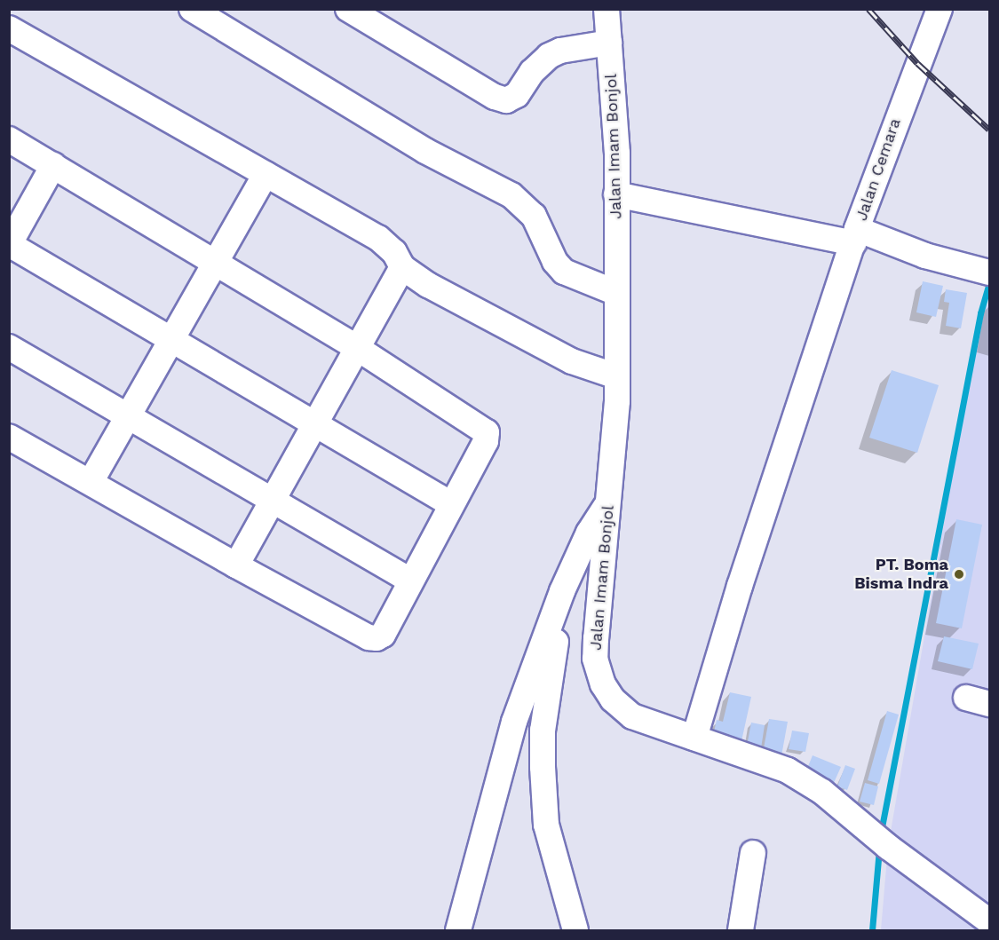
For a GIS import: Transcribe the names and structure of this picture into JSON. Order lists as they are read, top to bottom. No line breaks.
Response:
{"streets":{"street":["Jalan Imam Bonjol","Jalan Cemara"]},"places":["PT. Boma Bisma Indra"]}
